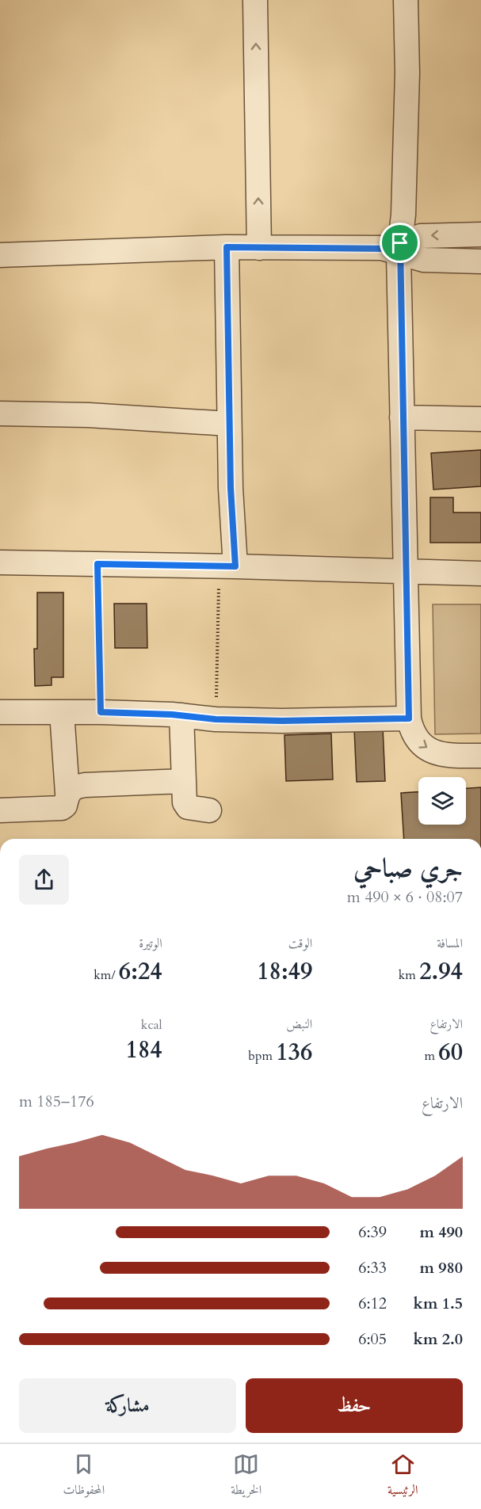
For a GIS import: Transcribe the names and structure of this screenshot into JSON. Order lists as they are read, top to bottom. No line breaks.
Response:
{"page":{"heading":["جري صباحي","08:07 · 6 × 490 m"],"stats":[["المسافة","2.94 km"],["الوقت","18:49"],["الوتيرة","6:24 /km"],["الارتفاع","60 m"],["النبض","136 bpm"],["kcal","184"]],"chart":["الارتفاع","176–185 m"],"list":[{"name":"490 m","note":"6:39"},{"name":"980 m","note":"6:33"},{"name":"1.5 km","note":"6:12"},{"name":"2.0 km","note":"6:05"}],"buttons":["حفظ","مشاركة"],"tabs":["الرئيسية","الخريطة","المحفوظات"]}}
